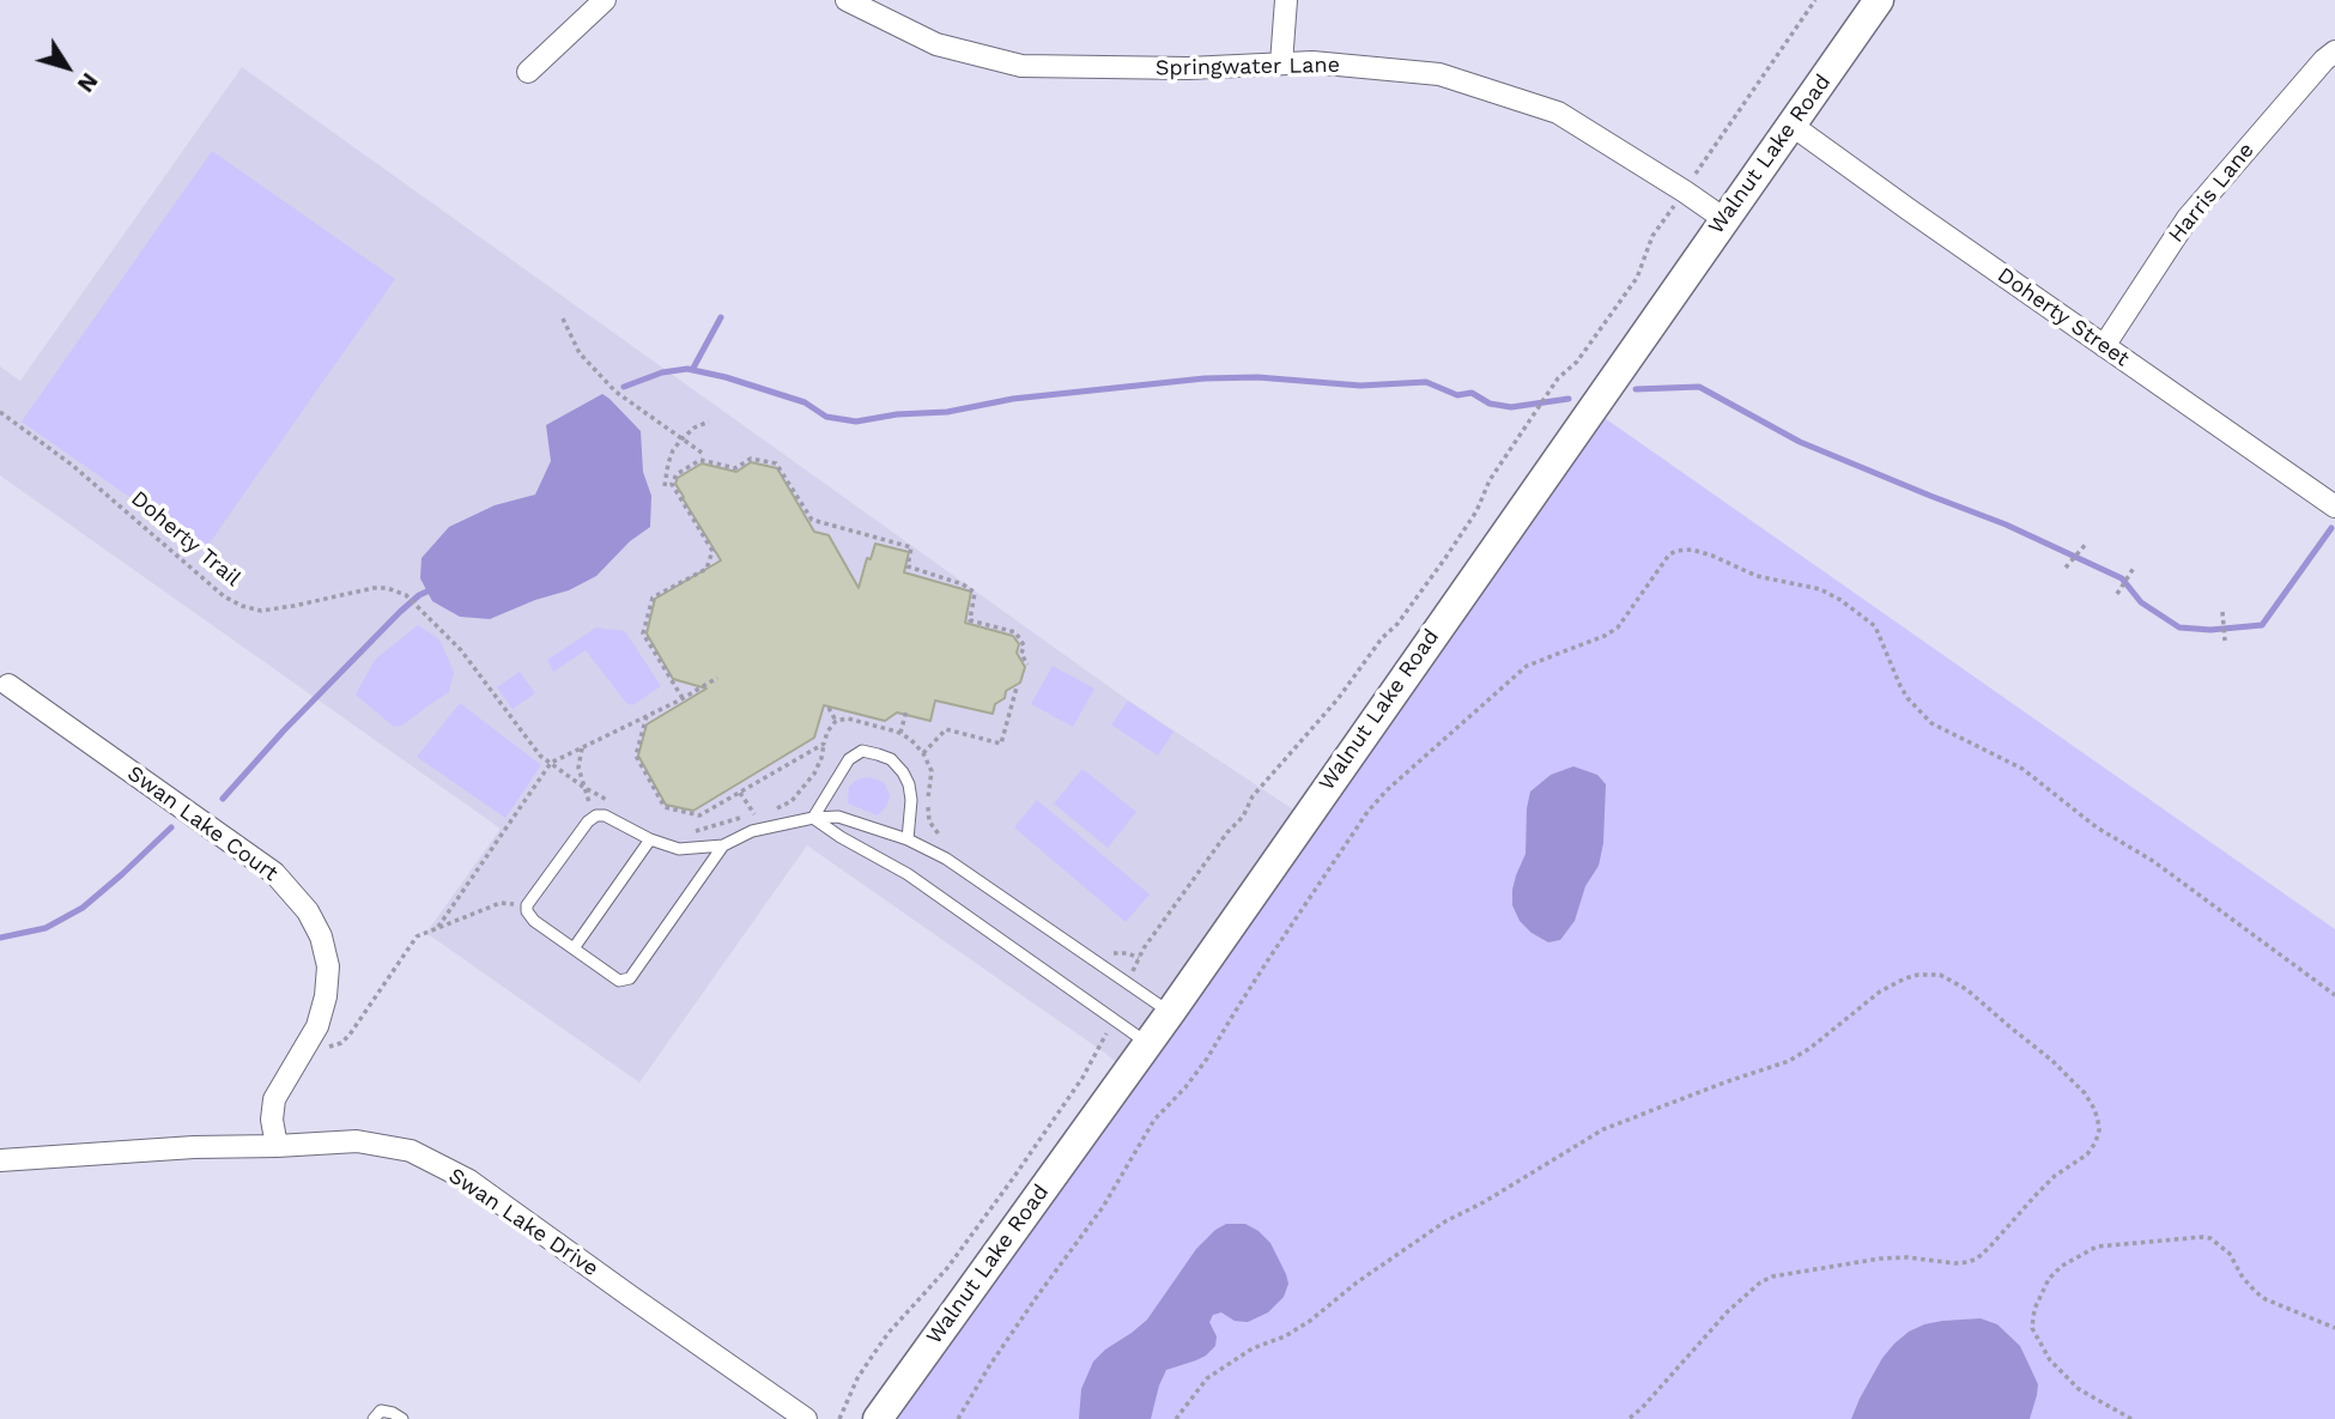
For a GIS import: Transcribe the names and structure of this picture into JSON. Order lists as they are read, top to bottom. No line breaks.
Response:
{"streets":{"street":["Springwater Lane","Walnut Lake Road","Harris Lane","Doherty Street","Swan Lake Court","Swan Lake Drive"],"path":["Doherty Trail"]},"crossings":[["Springwater Lane","Walnut Lake Road"],["Walnut Lake Road","Doherty Street"],["Harris Lane","Doherty Street"],["Swan Lake Court","Swan Lake Drive"]],"north":"bottom right"}
